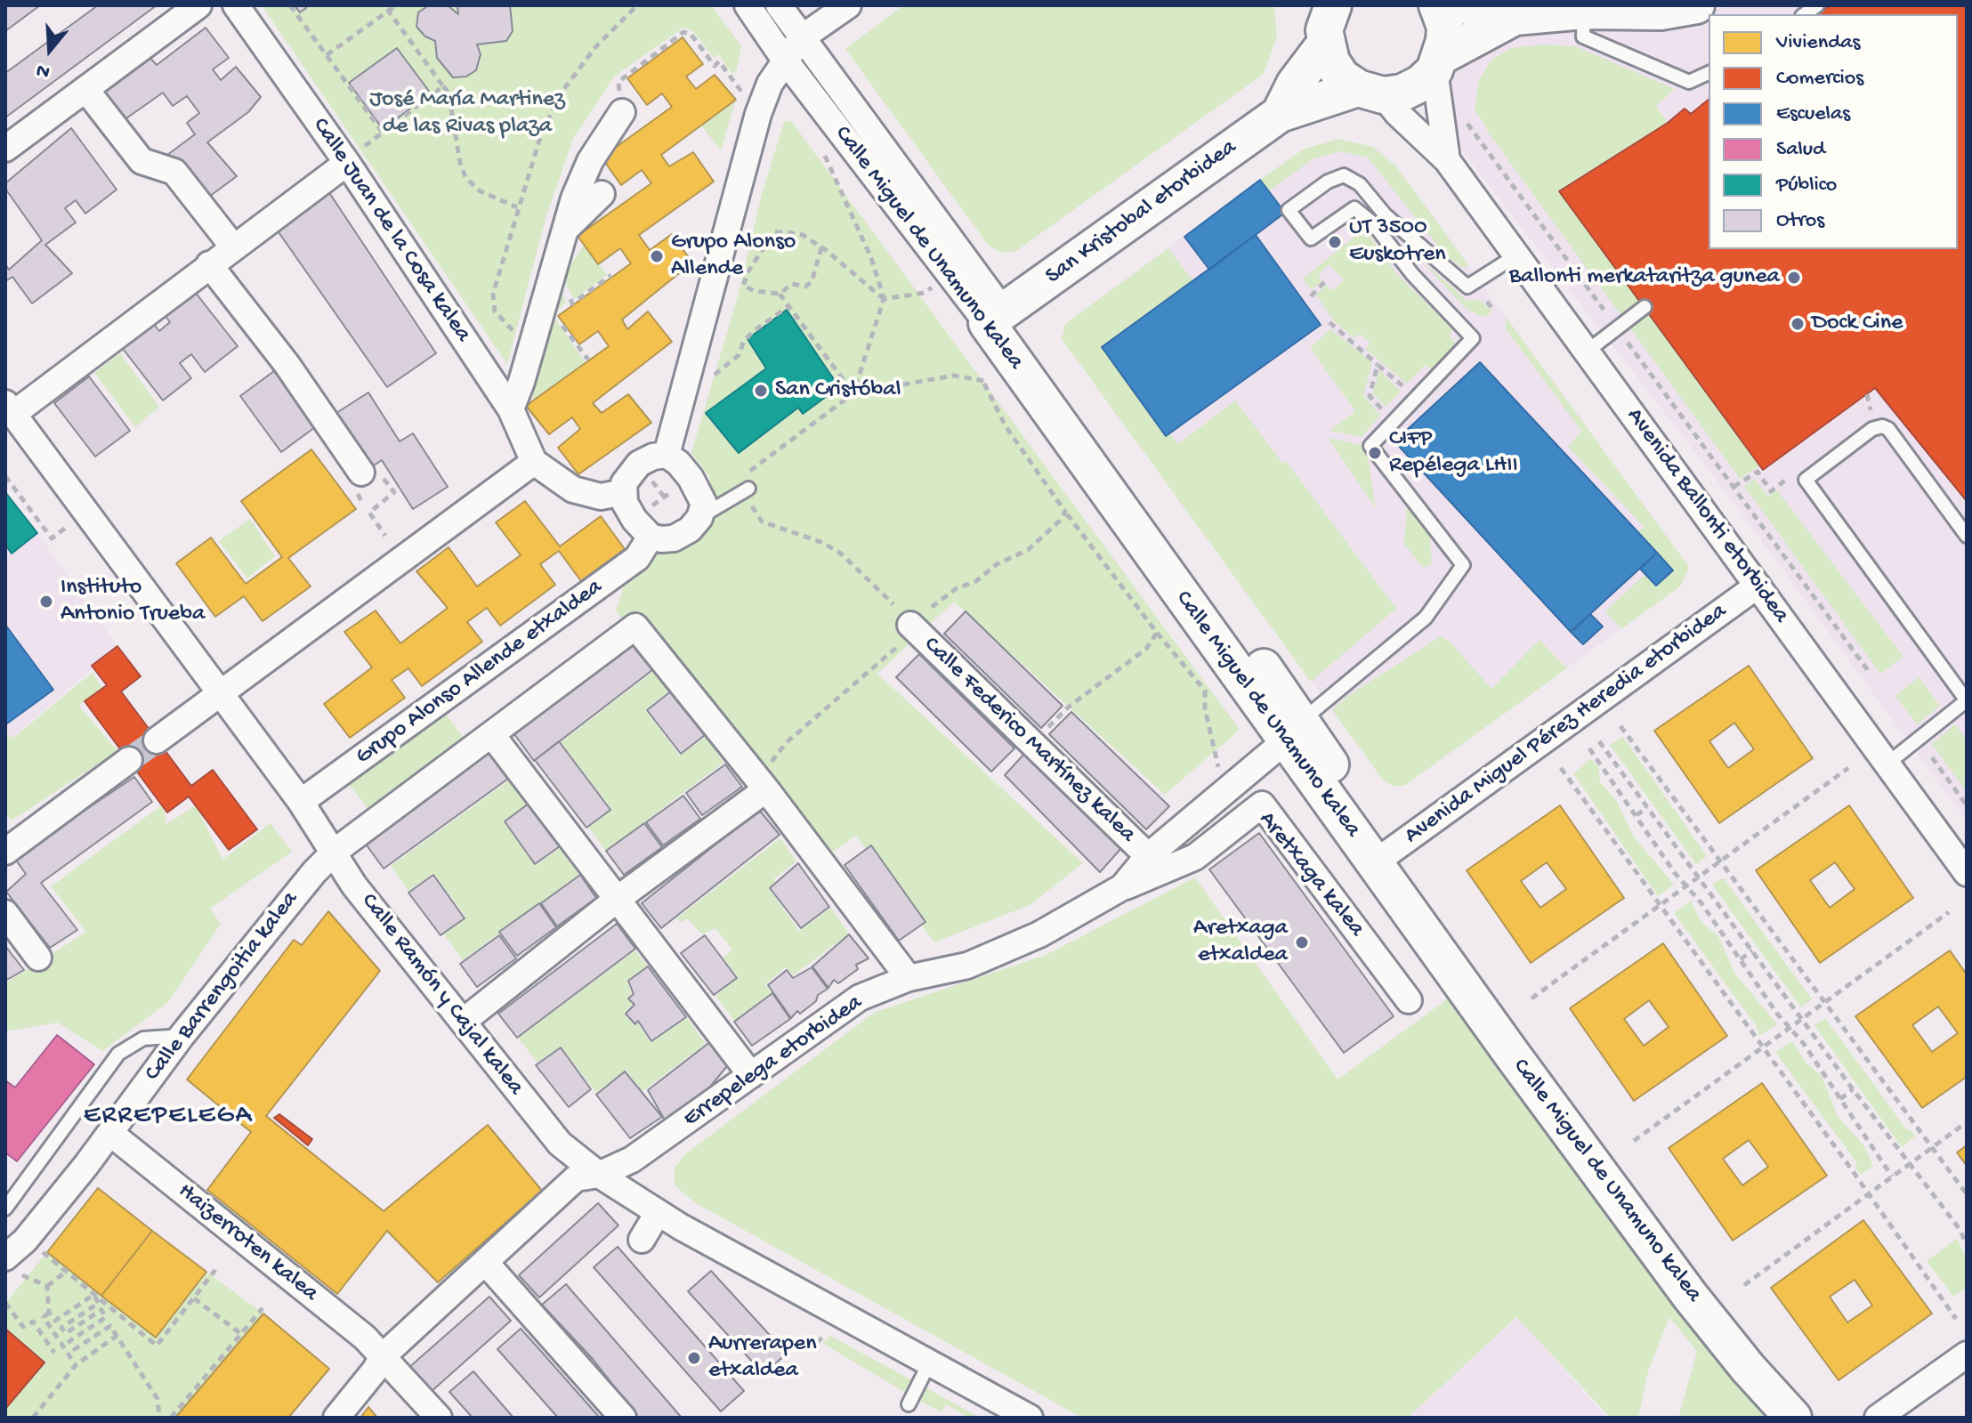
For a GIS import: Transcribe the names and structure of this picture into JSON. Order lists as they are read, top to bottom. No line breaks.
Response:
{"streets":{"street":["San Kristobal etorbidea","Calle Juan de la Cosa kalea","Calle Miguel de Unamuno kalea","Avenida Ballonti etorbidea","Grupo Alonso Allende etxaldea","Avenida Miguel Pérez Heredia etorbidea","Calle Federico Martínez kalea","Aretxaga kalea","Calle Barrengoitia kalea","Calle Ramón y Cajal kalea","Errepelega etorbidea","Haizerroten kalea"]},"crossings":[["San Kristobal etorbidea","Calle Miguel de Unamuno kalea"],["San Kristobal etorbidea","Avenida Ballonti etorbidea"],["Calle Miguel de Unamuno kalea","Avenida Miguel Pérez Heredia etorbidea"],["Calle Miguel de Unamuno kalea","Errepelega etorbidea"],["Avenida Ballonti etorbidea","Avenida Miguel Pérez Heredia etorbidea"],["Grupo Alonso Allende etxaldea","Calle Ramón y Cajal kalea"],["Calle Federico Martínez kalea","Errepelega etorbidea"],["Aretxaga kalea","Errepelega etorbidea"],["Calle Barrengoitia kalea","Calle Ramón y Cajal kalea"],["Calle Barrengoitia kalea","Haizerroten kalea"],["Calle Ramón y Cajal kalea","Errepelega etorbidea"],["Errepelega etorbidea","Haizerroten kalea"]],"districts":["ERREPELEGA"],"parks":["José María Martinez de las Rivas plaza"],"places":["UT 3500 Euskotren","Grupo Alonso Allende","Ballonti merkataritza gunea","Dock Cine","San Cristóbal","CIFP Repélega LHII","Instituto Antonio Trueba","Aretxaga etxaldea","Aurrerapen etxaldea"],"legend":["Viviendas","Comercios","Escuelas","Salud","Público","Otros"],"north":"bottom"}
